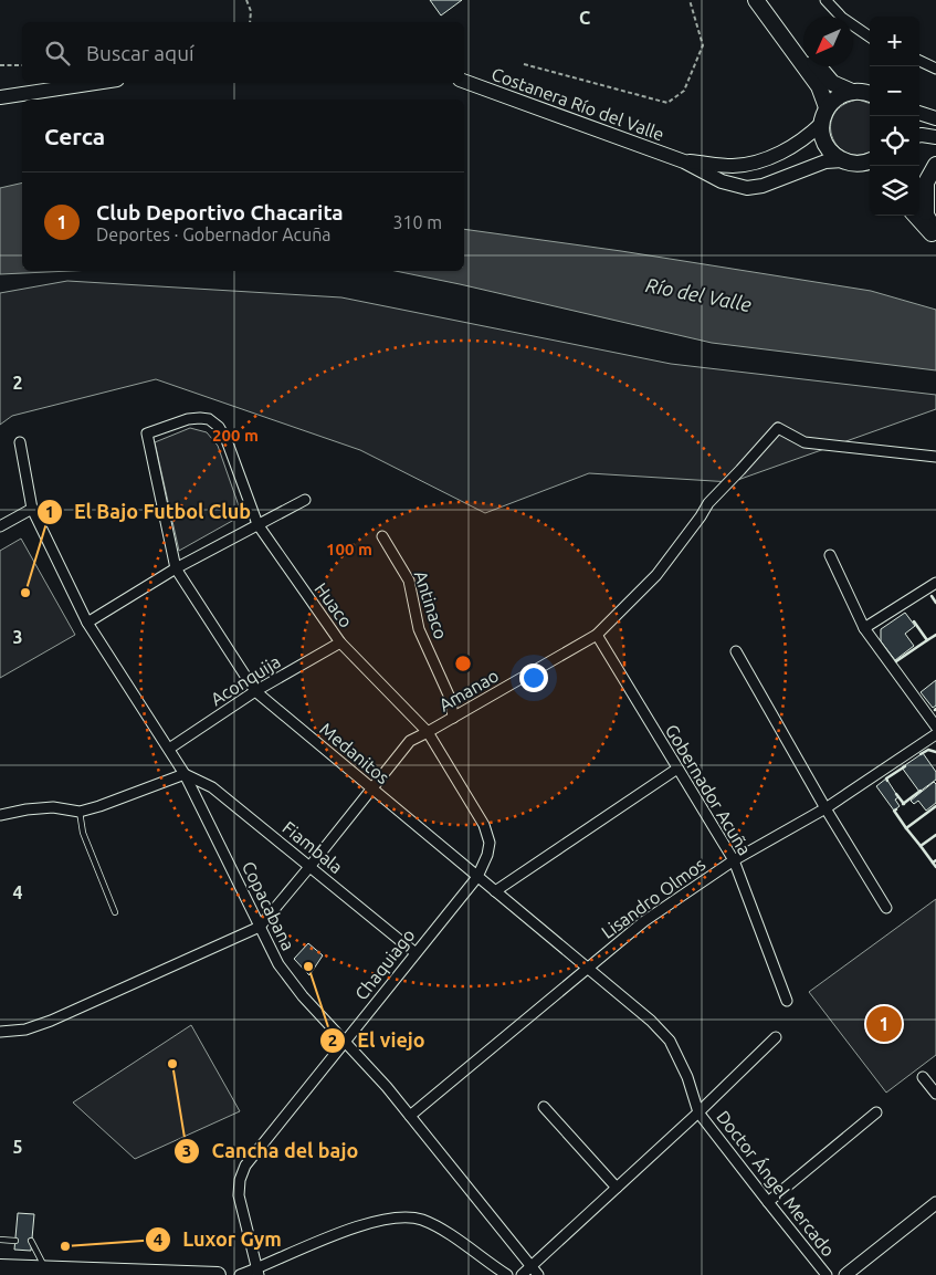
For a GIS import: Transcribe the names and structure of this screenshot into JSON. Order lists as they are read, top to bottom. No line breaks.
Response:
{"streets":{"main road":["Costanera Río del Valle"],"street":["Huaco","Antinaco","Aconquija","Amanao","Medanitos","Gobernador Acuña","Fiambala","Lisandro Olmos","Copacabana","Chaquiago","Doctor Ángel Mercado"]},"crossings":[["Huaco","Aconquija"],["Huaco","Amanao"],["Huaco","Medanitos"],["Antinaco","Amanao"],["Aconquija","Medanitos"],["Aconquija","Copacabana"],["Amanao","Medanitos"],["Amanao","Gobernador Acuña"],["Amanao","Fiambala"],["Amanao","Copacabana"],["Medanitos","Lisandro Olmos"],["Medanitos","Chaquiago"],["Medanitos","Doctor Ángel Mercado"],["Gobernador Acuña","Lisandro Olmos"],["Fiambala","Copacabana"],["Fiambala","Chaquiago"],["Lisandro Olmos","Copacabana"],["Copacabana","Chaquiago"]],"water":["Río del Valle"],"places":["El Bajo Futbol Club","El viejo","Cancha del bajo","Luxor Gym"],"north":"bottom left","page":{"map_buttons":["+","−"],"search":"Buscar aquí","heading":"Cerca","list":[{"mark":"1","name":"Club Deportivo Chacarita","note":"Deportes · Gobernador Acuña","value":"310 m"}],"pins":"1"},"grid":{"columns":["C"],"rows":["2","3","4","5"]},"rings":["200 m","100 m"]}
